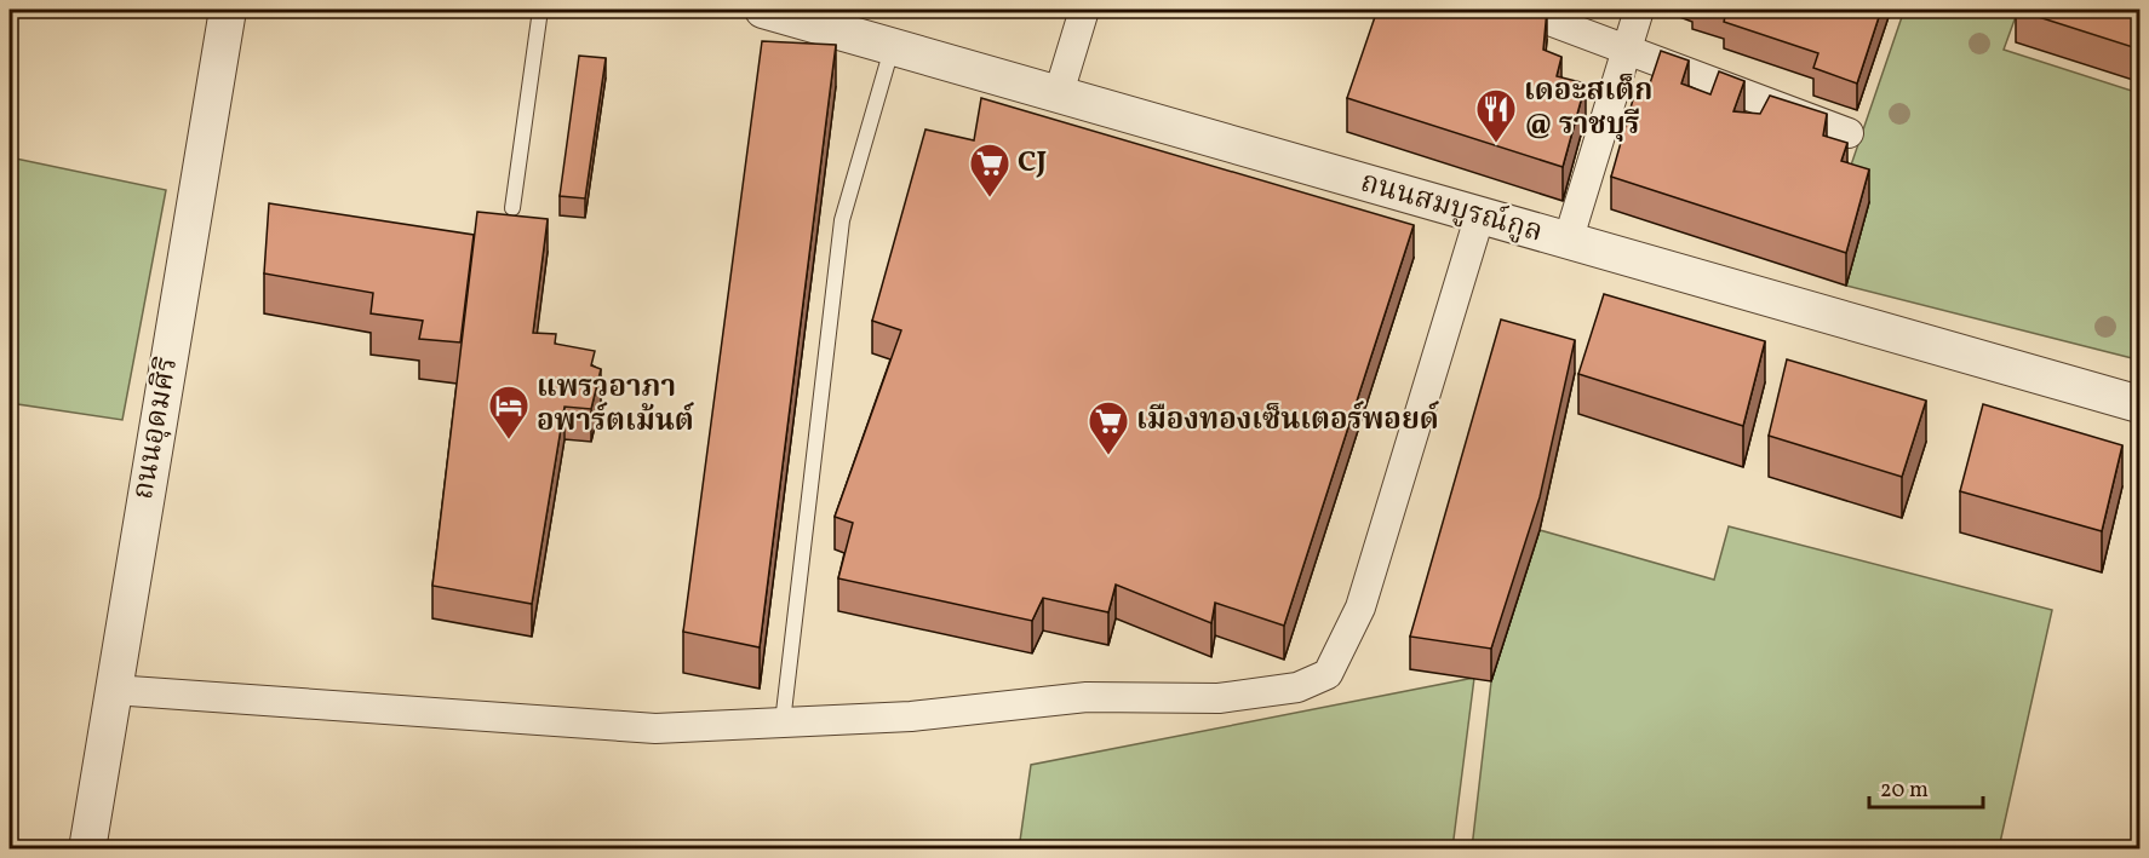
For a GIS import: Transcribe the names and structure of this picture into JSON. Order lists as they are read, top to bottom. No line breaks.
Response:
{"streets":{"street":["ถนนสมบูรณ์กูล","ถนนอุดมศิริ"]},"places":{"restaurant":["เดอะสเต็ก @ ราชบุรี"],"supermarket":["CJ","เมืองทองเซ็นเตอร์พอยด์"],"hotel":["แพรวอาภา อพาร์ตเม้นต์"]},"scale_bar":"20 m"}
